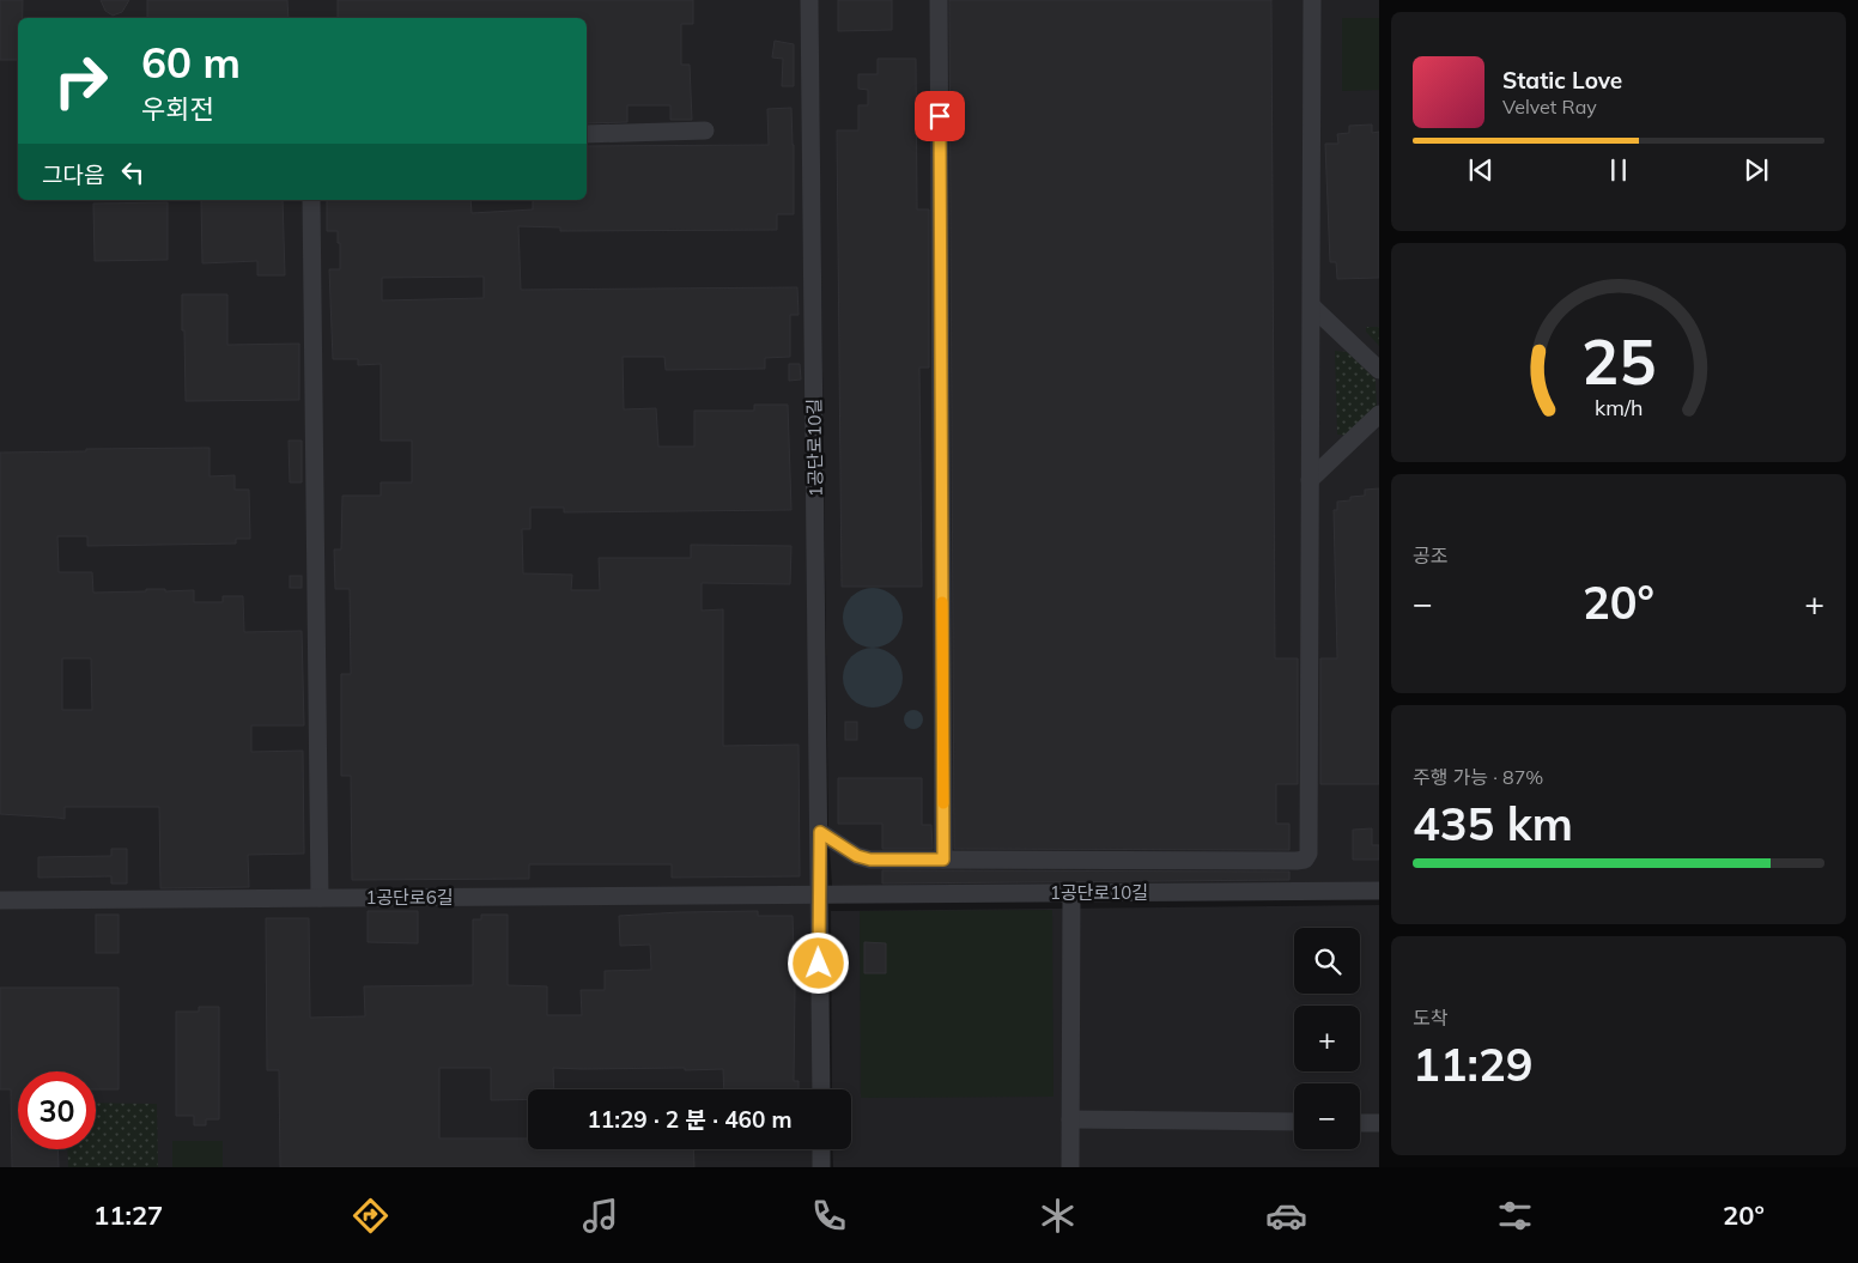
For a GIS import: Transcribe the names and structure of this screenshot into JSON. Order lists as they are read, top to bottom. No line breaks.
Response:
{"streets":{"street":["1공단로10길","1공단로6길"]},"crossings":[["1공단로10길","1공단로6길"]],"page":{"turn":["60 m","우회전"],"song":["Static Love","Velvet Ray"],"then":"그다음","tile":["공조",["주행 가능 · 87%","435 km"],["도착","11:29"]],"heat":["−","20°","+"],"map_buttons":["+","−"],"limit":"30","trip":"11:29 · 2 분 · 460 m","tabs":["11:27","20°"],"gauge":["25","km/h"]}}
